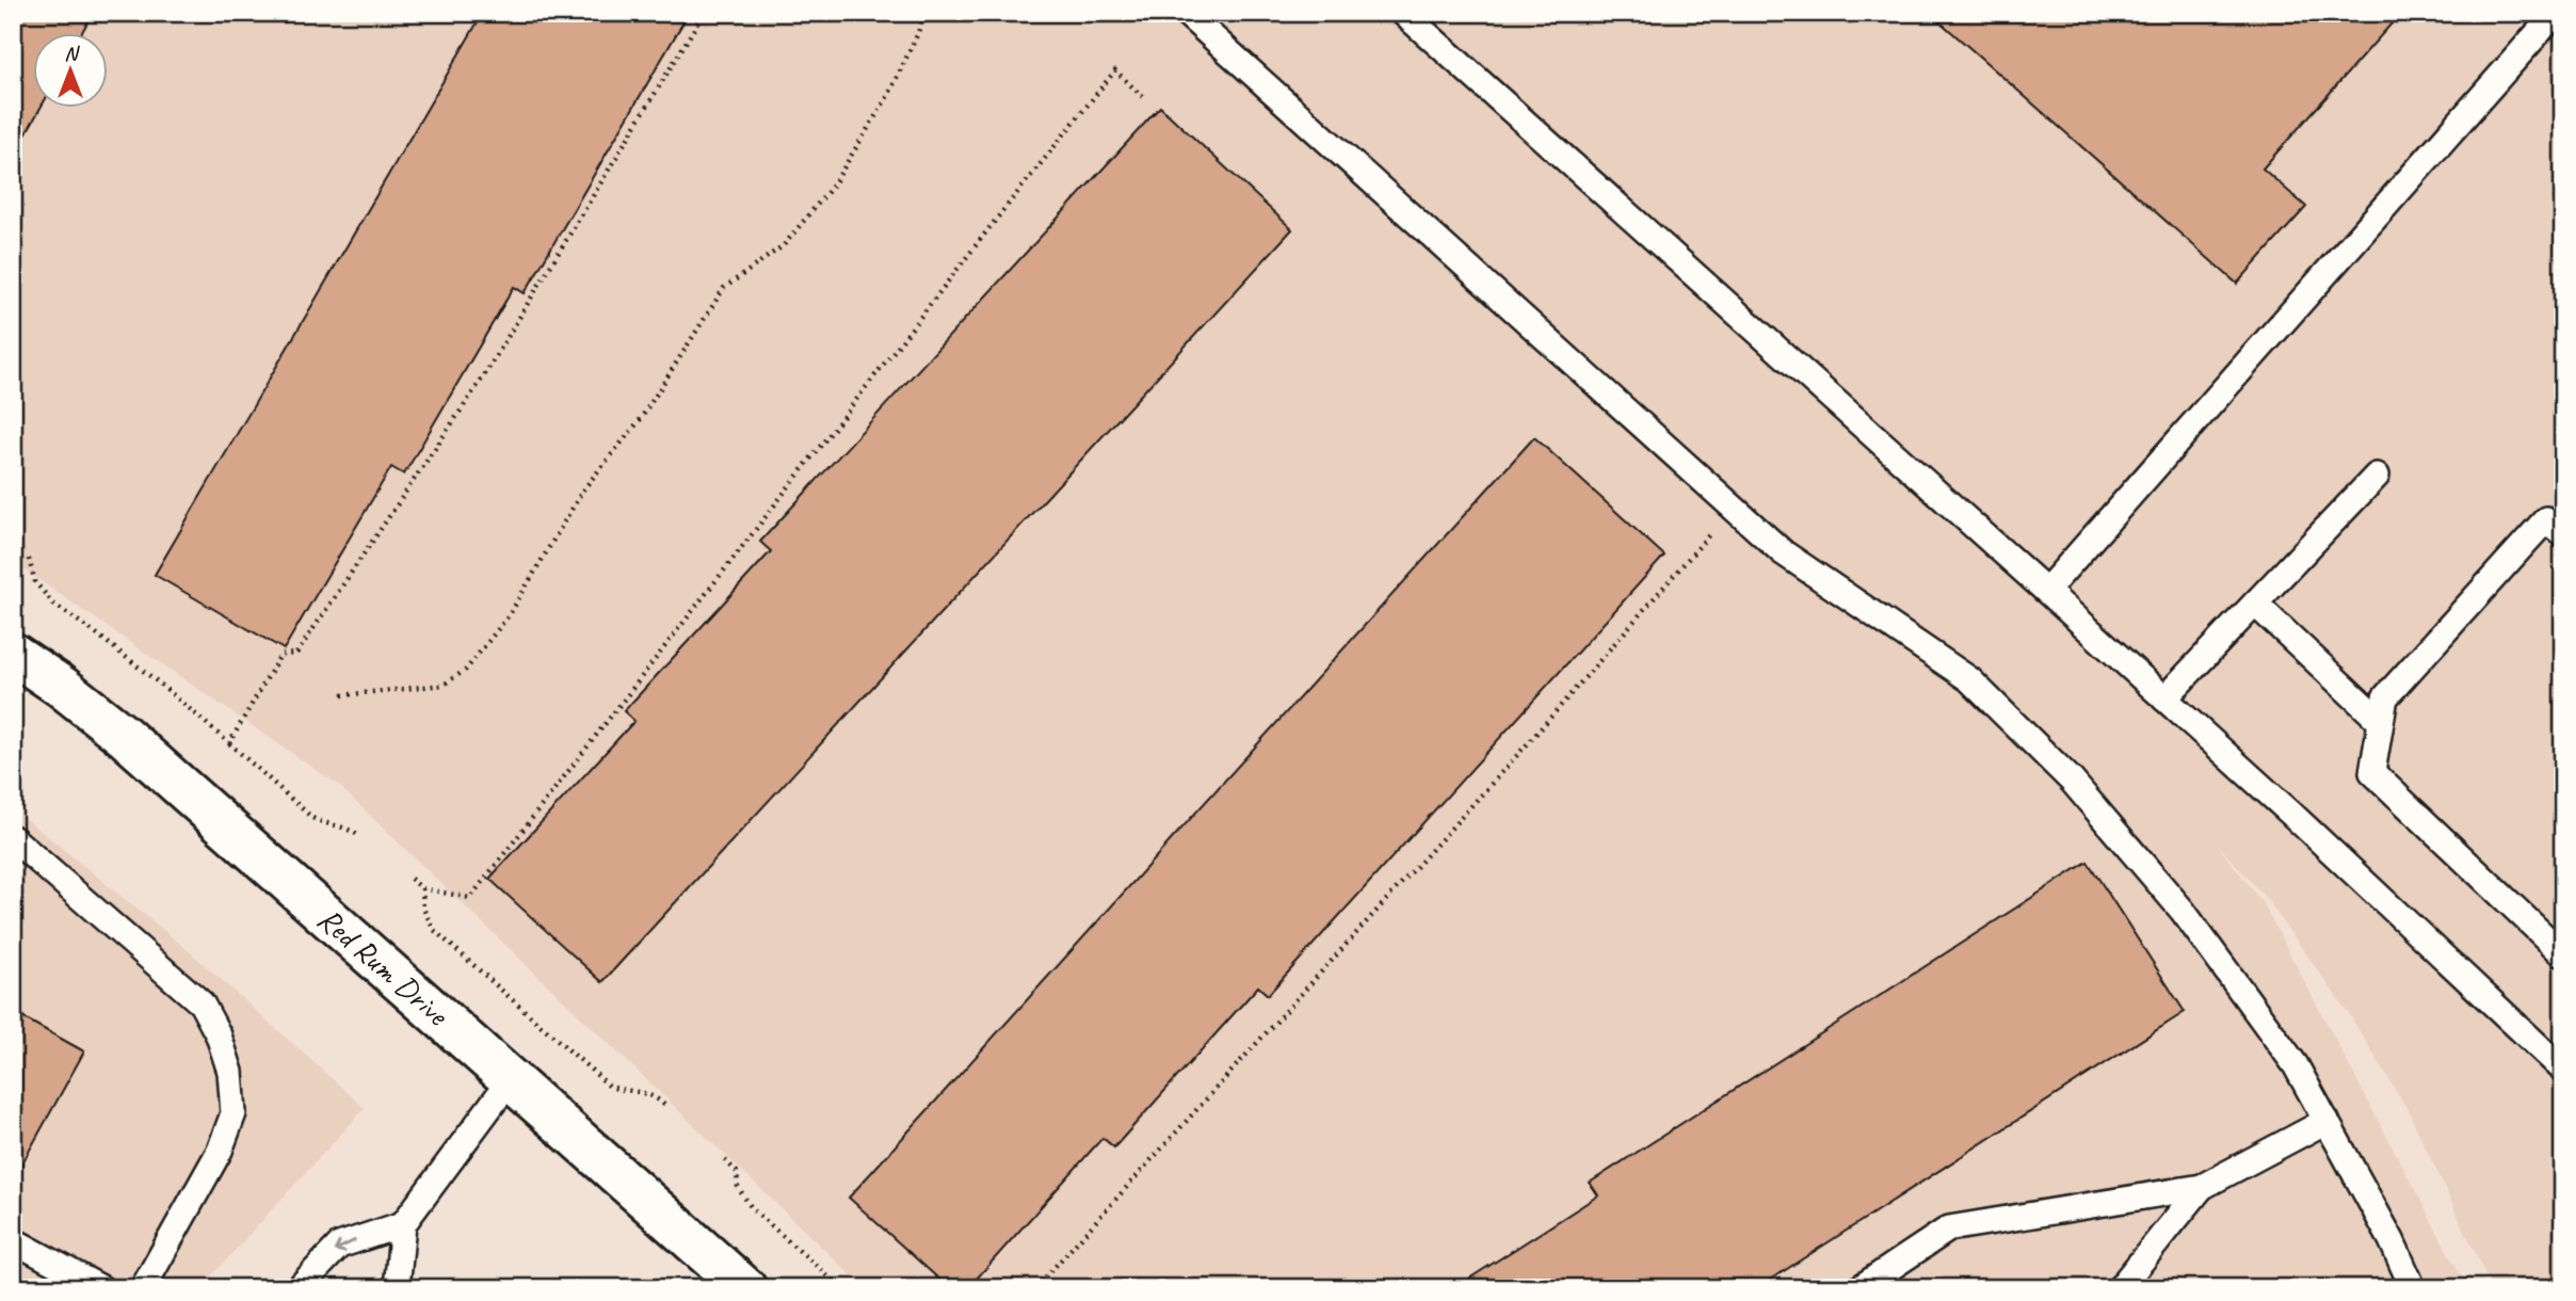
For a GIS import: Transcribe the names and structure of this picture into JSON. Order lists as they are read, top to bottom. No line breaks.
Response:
{"streets":{"street":["Red Rum Drive"]},"north":"top"}
